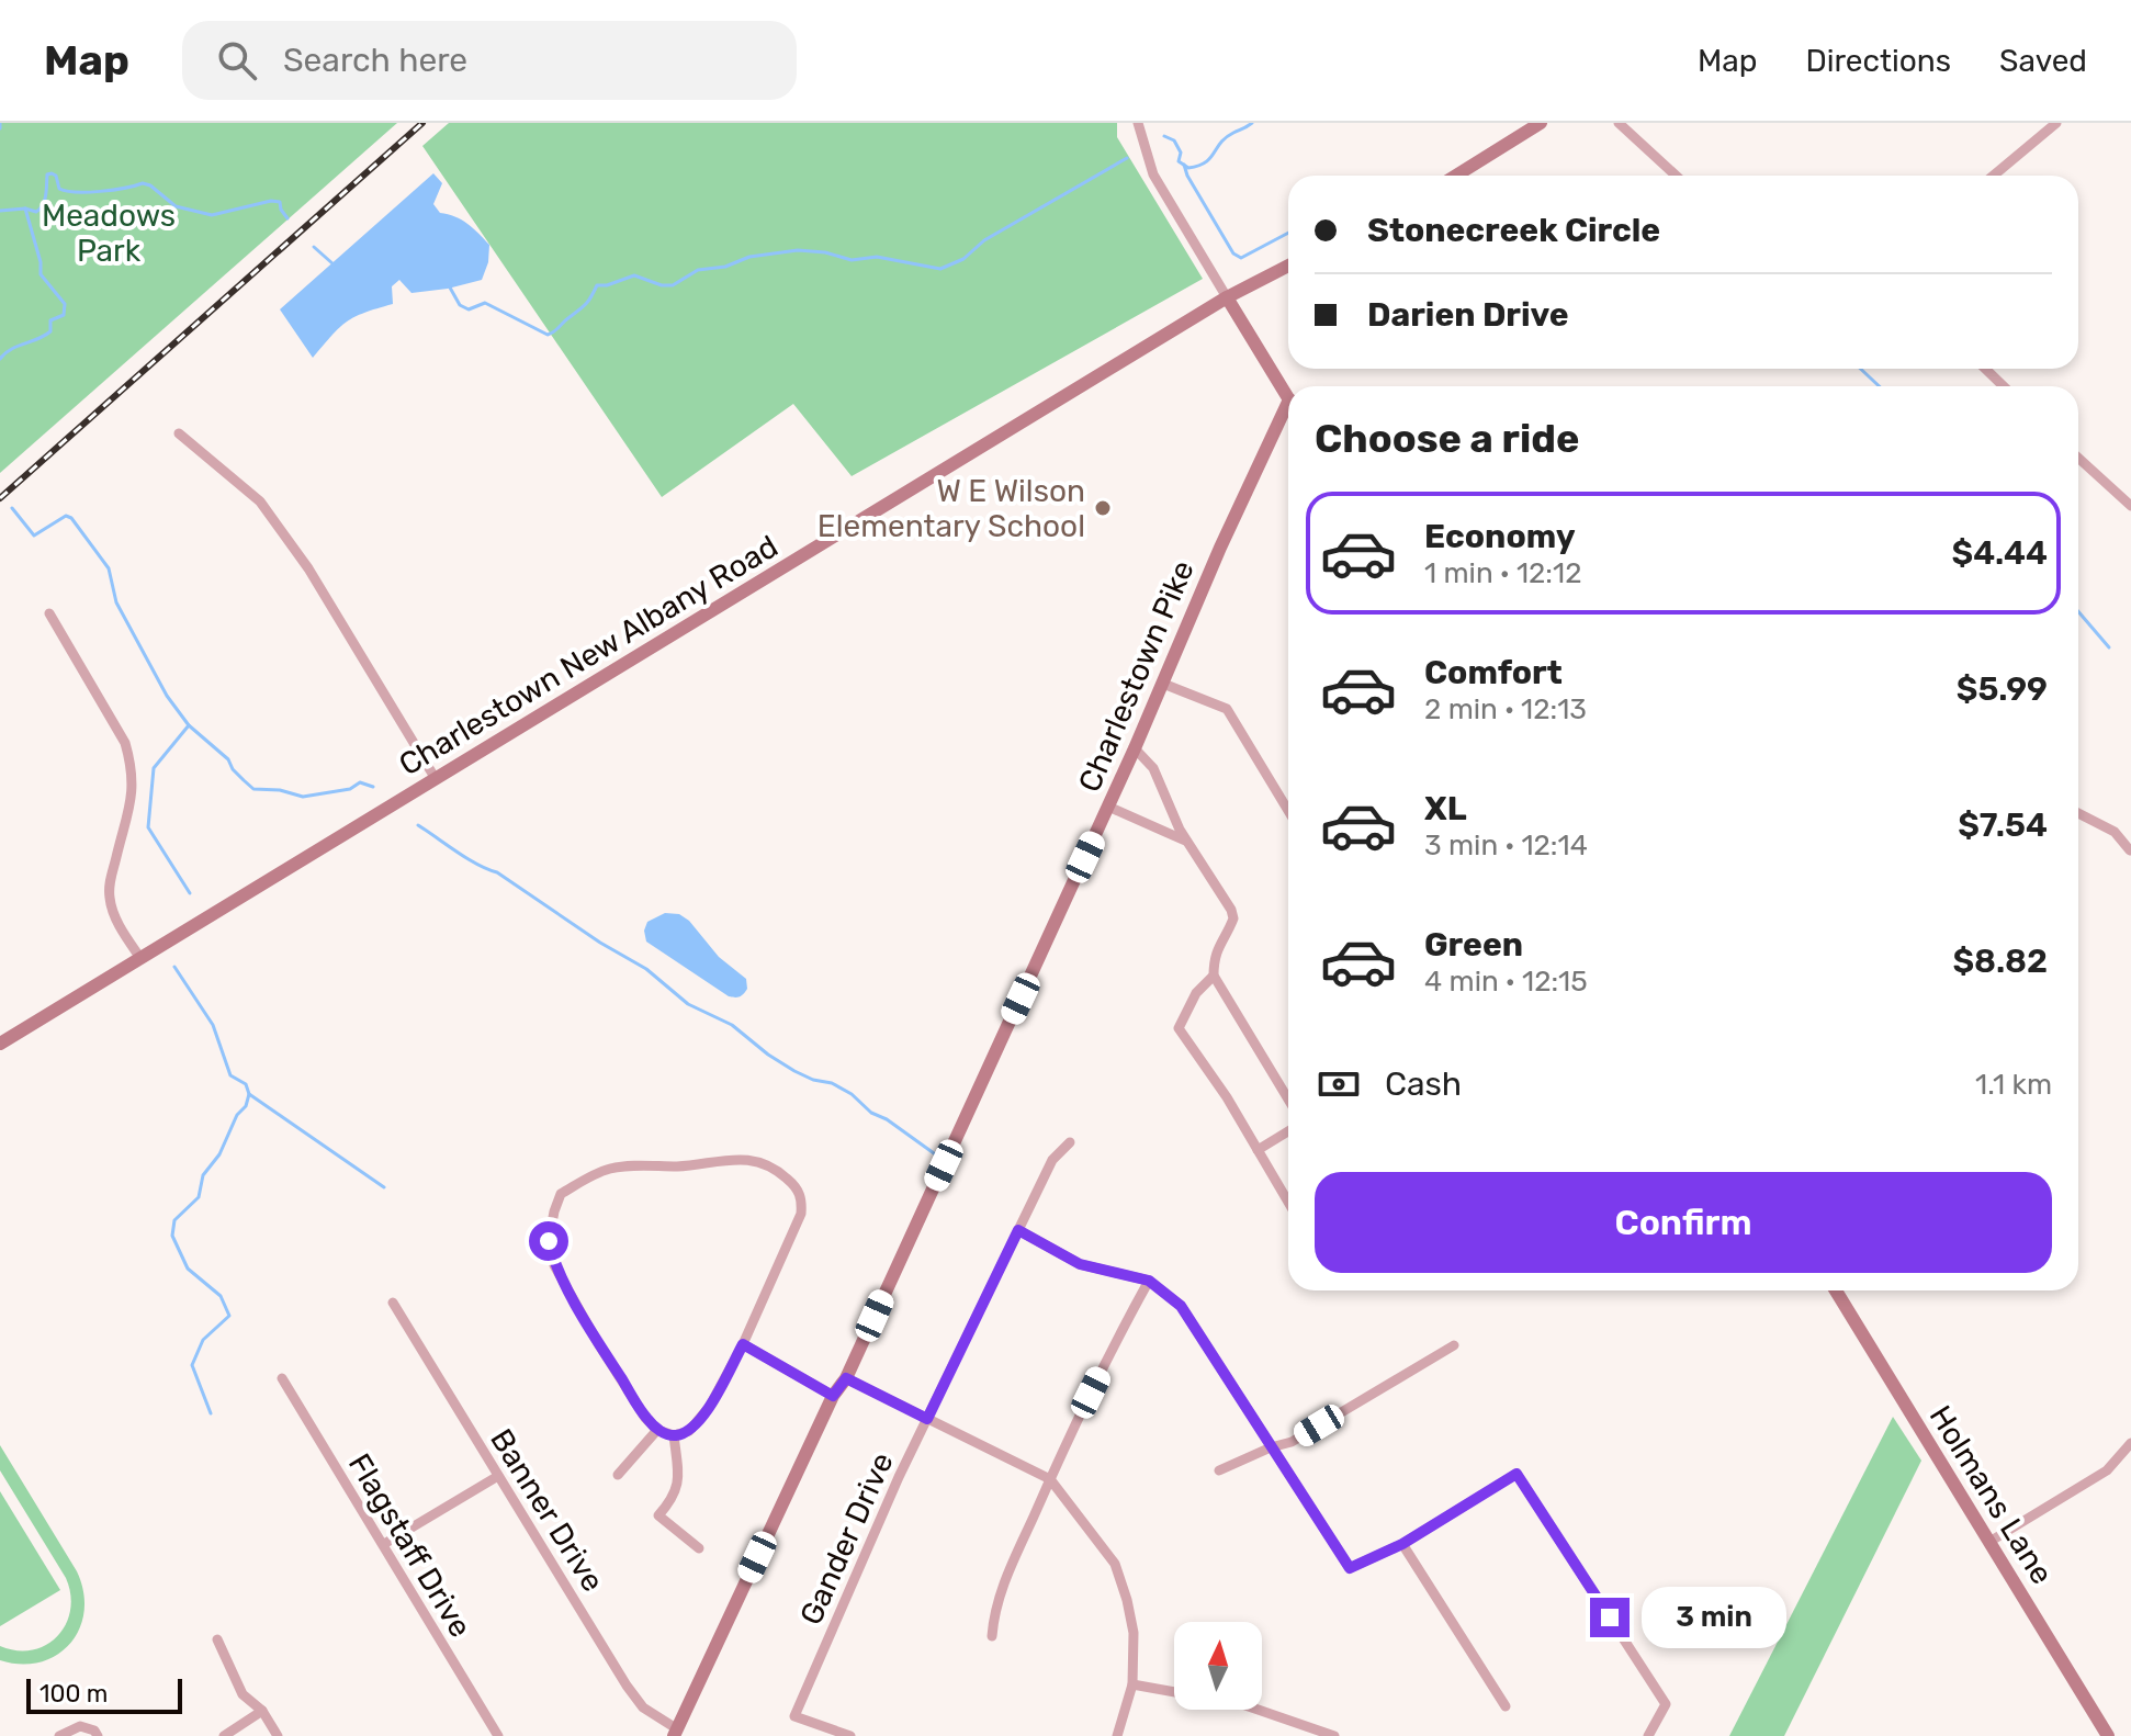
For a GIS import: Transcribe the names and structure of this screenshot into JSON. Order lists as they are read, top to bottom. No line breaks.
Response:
{"streets":{"main road":["Charlestown New Albany Road","Charlestown Pike","Holmans Lane"],"street":["Banner Drive","Gander Drive","Flagstaff Drive"]},"crossings":[["Charlestown Pike","Banner Drive"]],"parks":["Meadows Park"],"places":["W E Wilson Elementary School"],"scale_bar":"100 m","north":"top","page":{"header":"Map","search":"Search here","nav":["Map","Directions","Saved"],"banner":["Stonecreek Circle","Darien Drive"],"heading":"Choose a ride","list":[{"name":"Economy","note":"1 min · 12:12","value":"$4.44"},{"name":"Comfort","note":"2 min · 12:13","value":"$5.99"},{"name":"XL","note":"3 min · 12:14","value":"$7.54"},{"name":"Green","note":"4 min · 12:15","value":"$8.82"}],"pay":["Cash","1.1 km"],"buttons":"Confirm","bubble":"3 min","scale":"100 m"}}
